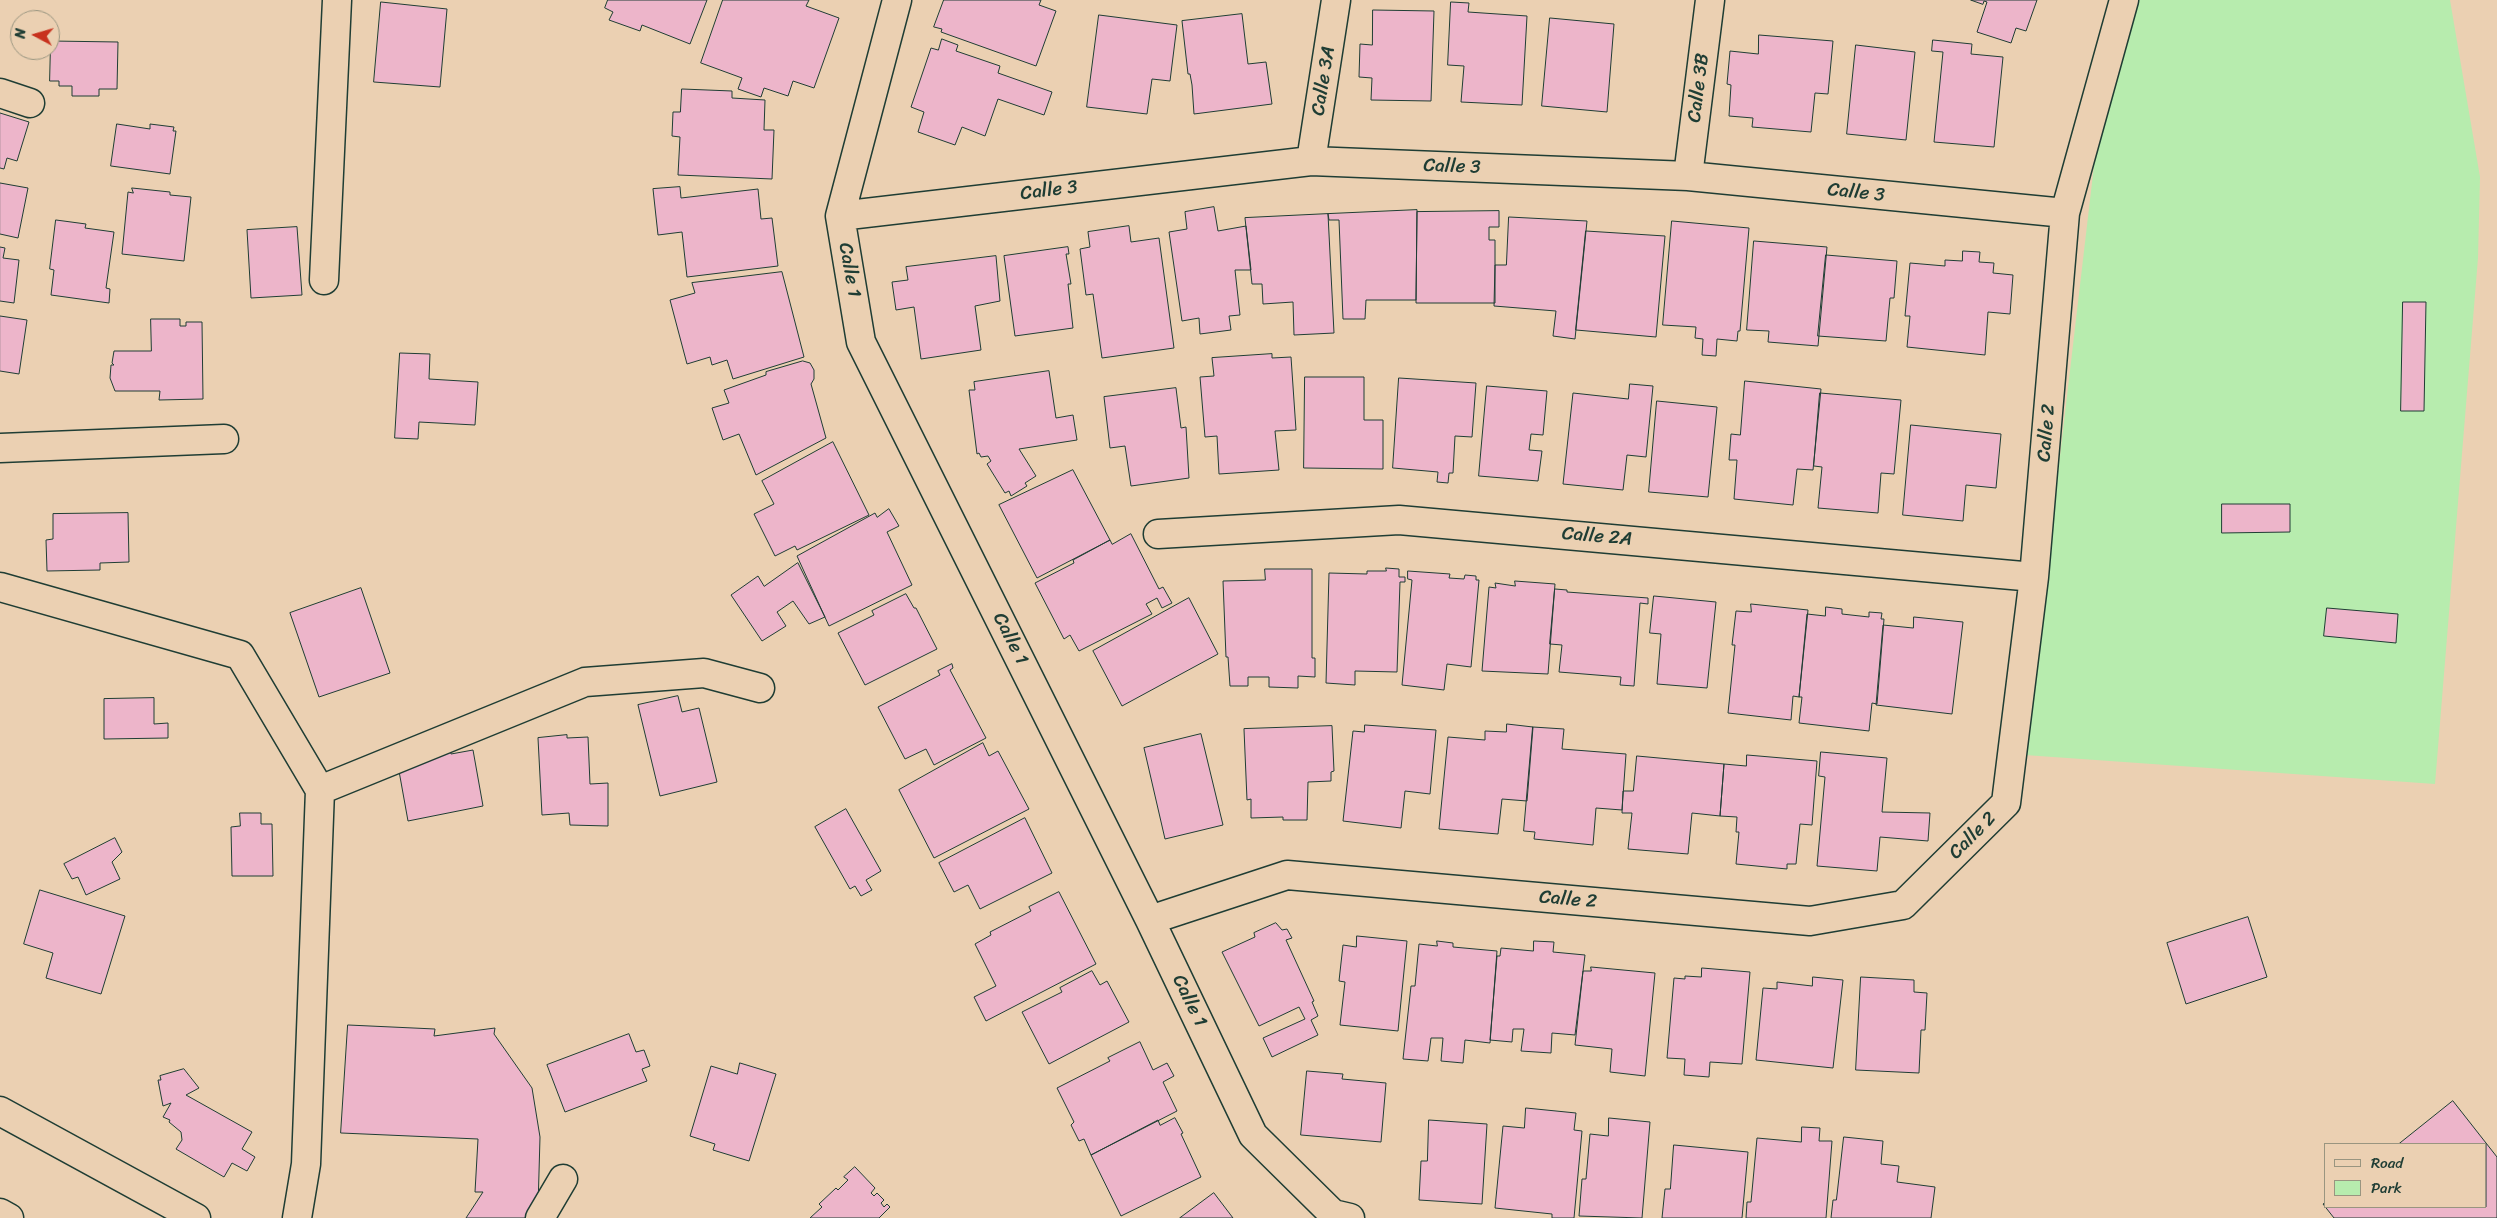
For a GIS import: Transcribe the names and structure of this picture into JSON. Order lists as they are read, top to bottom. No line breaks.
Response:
{"streets":{"main road":["Calle 3A","Calle 3B","Calle 3","Calle 1","Calle 2","Calle 2A"]},"crossings":[["Calle 3A","Calle 3"],["Calle 3B","Calle 3"],["Calle 3","Calle 1"],["Calle 3","Calle 2"],["Calle 1","Calle 2"],["Calle 2","Calle 2A"]],"legend":["Road","Park"],"north":"left"}
